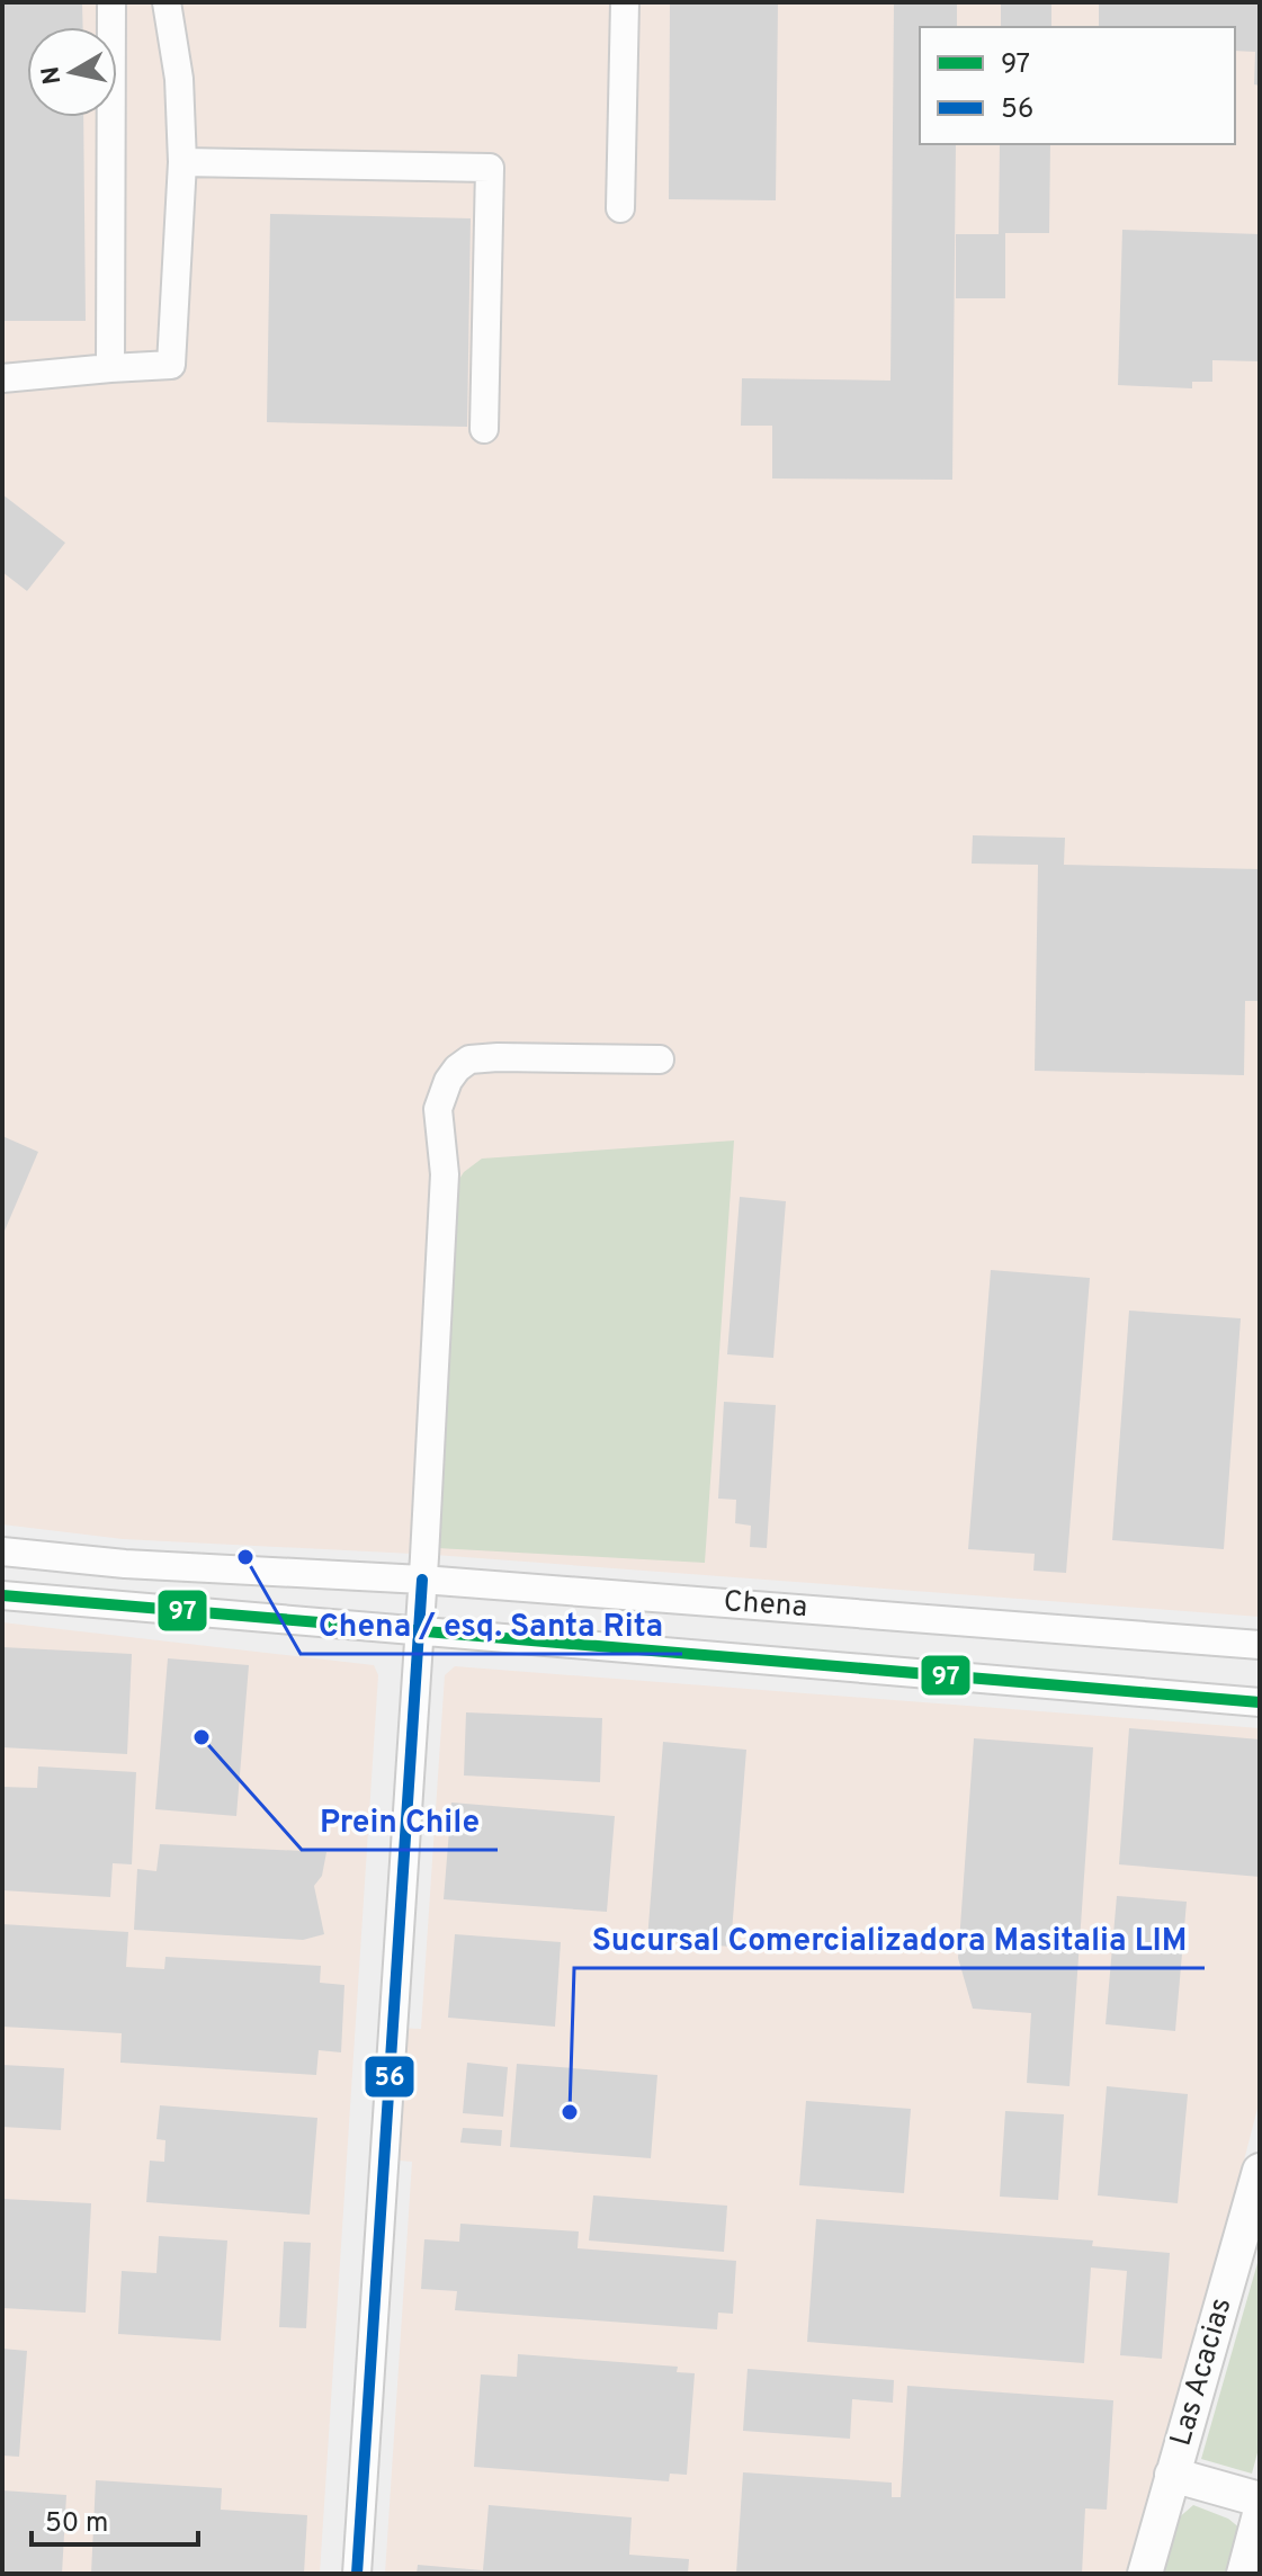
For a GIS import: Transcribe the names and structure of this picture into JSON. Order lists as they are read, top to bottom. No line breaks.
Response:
{"streets":{"main road":["Las Acacias"],"street":["Chena"]},"places":["Chena / esq. Santa Rita","Prein Chile","Sucursal Comercializadora Masitalia LIM"],"lines":["transit line 56","transit line 97"],"legend":["97","56"],"scale_bar":"50 m","north":"left"}
